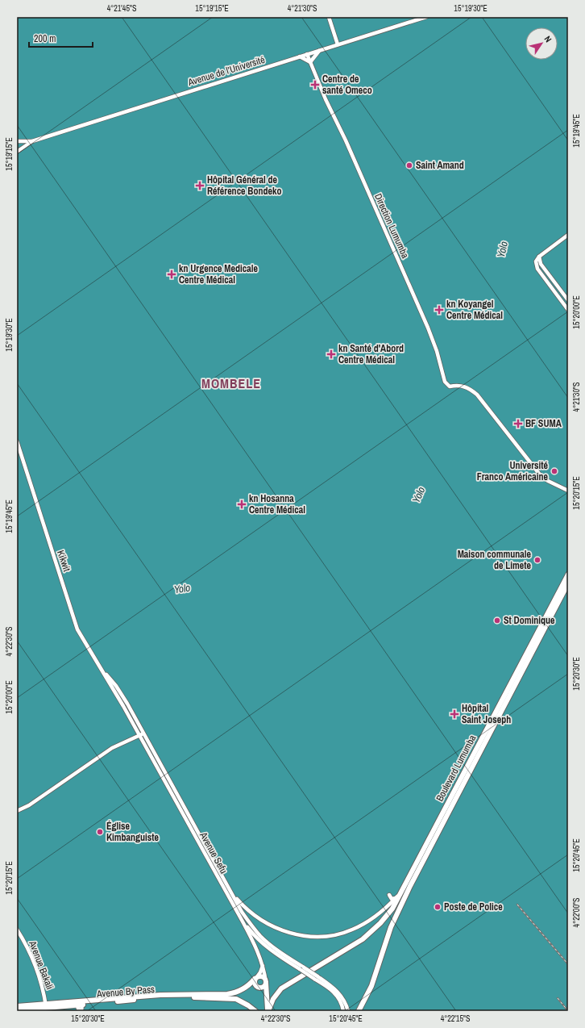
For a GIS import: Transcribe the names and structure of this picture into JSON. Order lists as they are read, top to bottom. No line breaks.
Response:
{"streets":{"highway":["Boulevard Lumumba","Avenue By Pass"],"main road":["Avenue de l’Université","Direction Lumumba","Kikwit","Avenue Sefu","Avenue Bakali"]},"crossings":[["Avenue de l’Université","Direction Lumumba"],["Kikwit","Avenue Sefu"],["Avenue Sefu","Avenue By Pass"],["Avenue Bakali","Avenue By Pass"]],"districts":["MOMBELE"],"water":["Yolo"],"places":{"health":["Centre de santé Omeco","Hôpital Général de Référence Bondeko","kn Urgence Medicale Centre Médical","kn Koyangel Centre Médical","kn Santé d'Abord Centre Médical","BF SUMA","kn Hosanna Centre Médical","Hôpital Saint Joseph"],"other":["Saint Amand","Université Franco Américaine","Maison communale de Limete","St Dominique","Église Kimbanguiste","Poste de Police"]},"scale_bar":"200 m","north":"top right","coordinates":["4°21'45\"S","15°19'15\"E","4°21'30\"S","15°19'30\"E","15°19'45\"E","15°20'00\"E","15°20'15\"E","4°22'30\"S","15°20'30\"E","15°20'45\"E","4°22'00\"S","4°22'15\"S"]}
